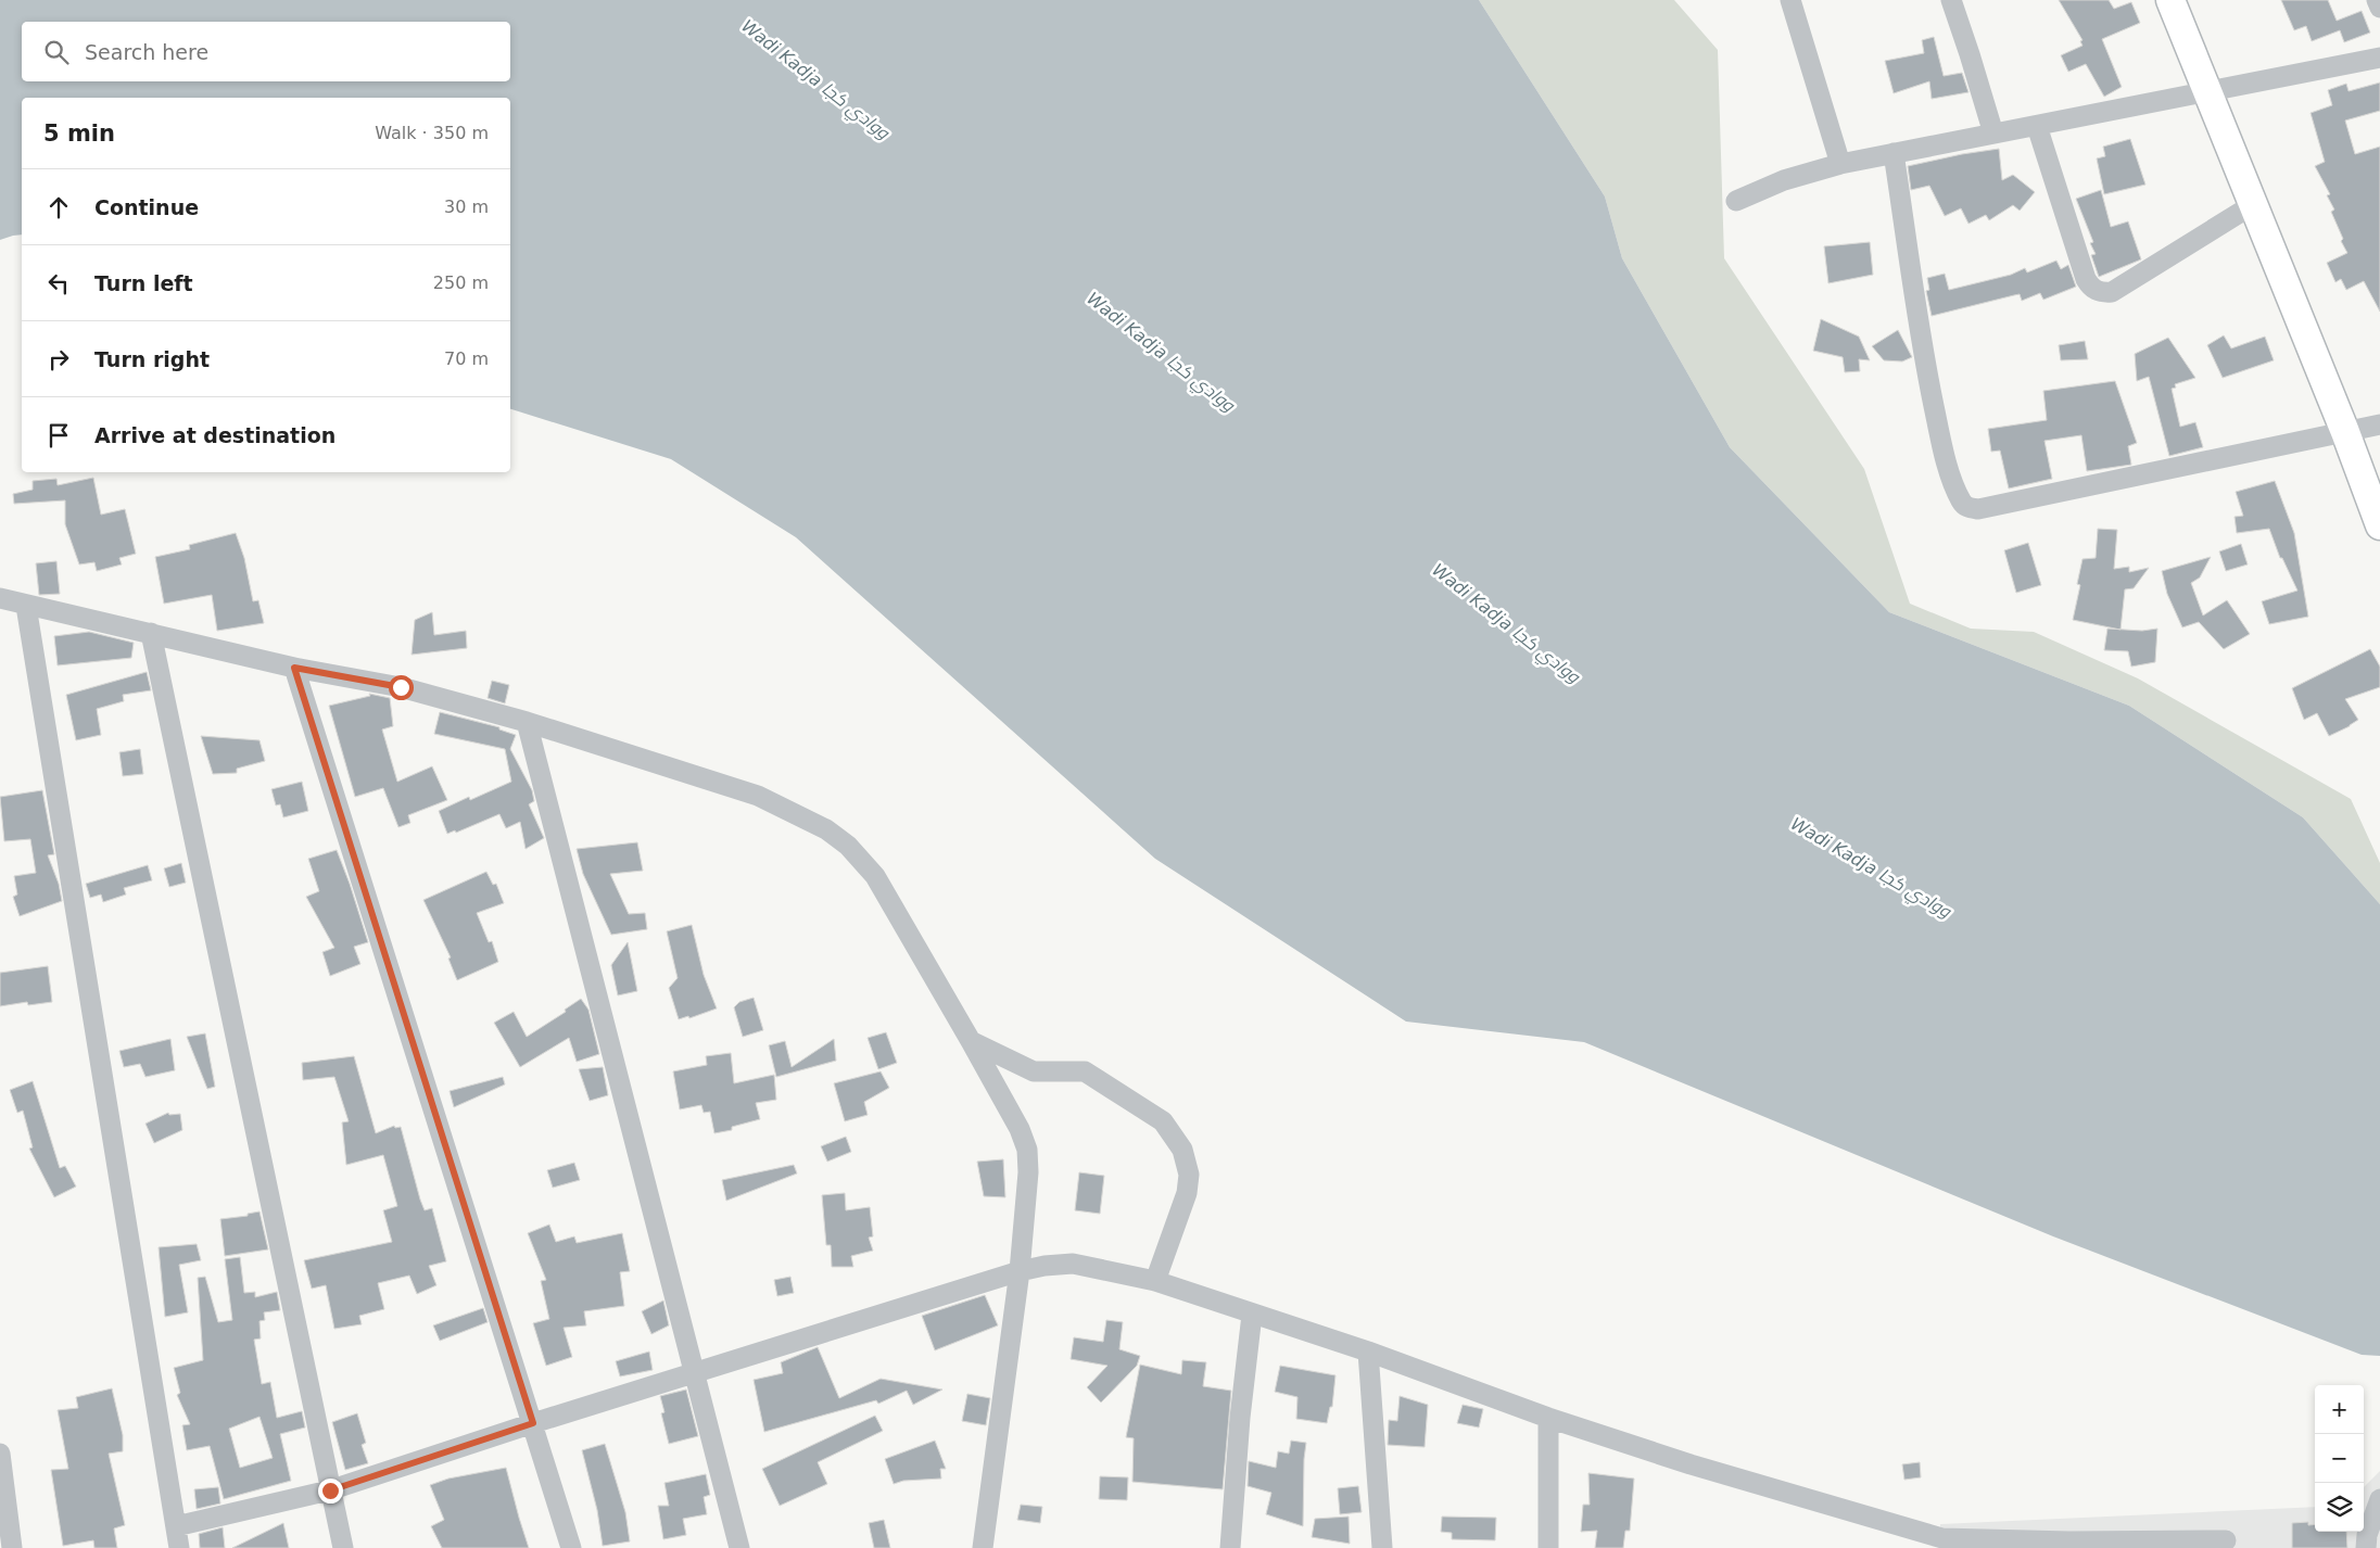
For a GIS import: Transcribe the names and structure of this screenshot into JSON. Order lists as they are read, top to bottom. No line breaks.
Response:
{"water":["Wadi Kadja ووادي كجا"],"page":{"search":"Search here","heading":["5 min","Walk · 350 m"],"list":[["Continue","30 m"],["Turn left","250 m"],["Turn right","70 m"],"Arrive at destination"],"map_buttons":["+","−"]}}
